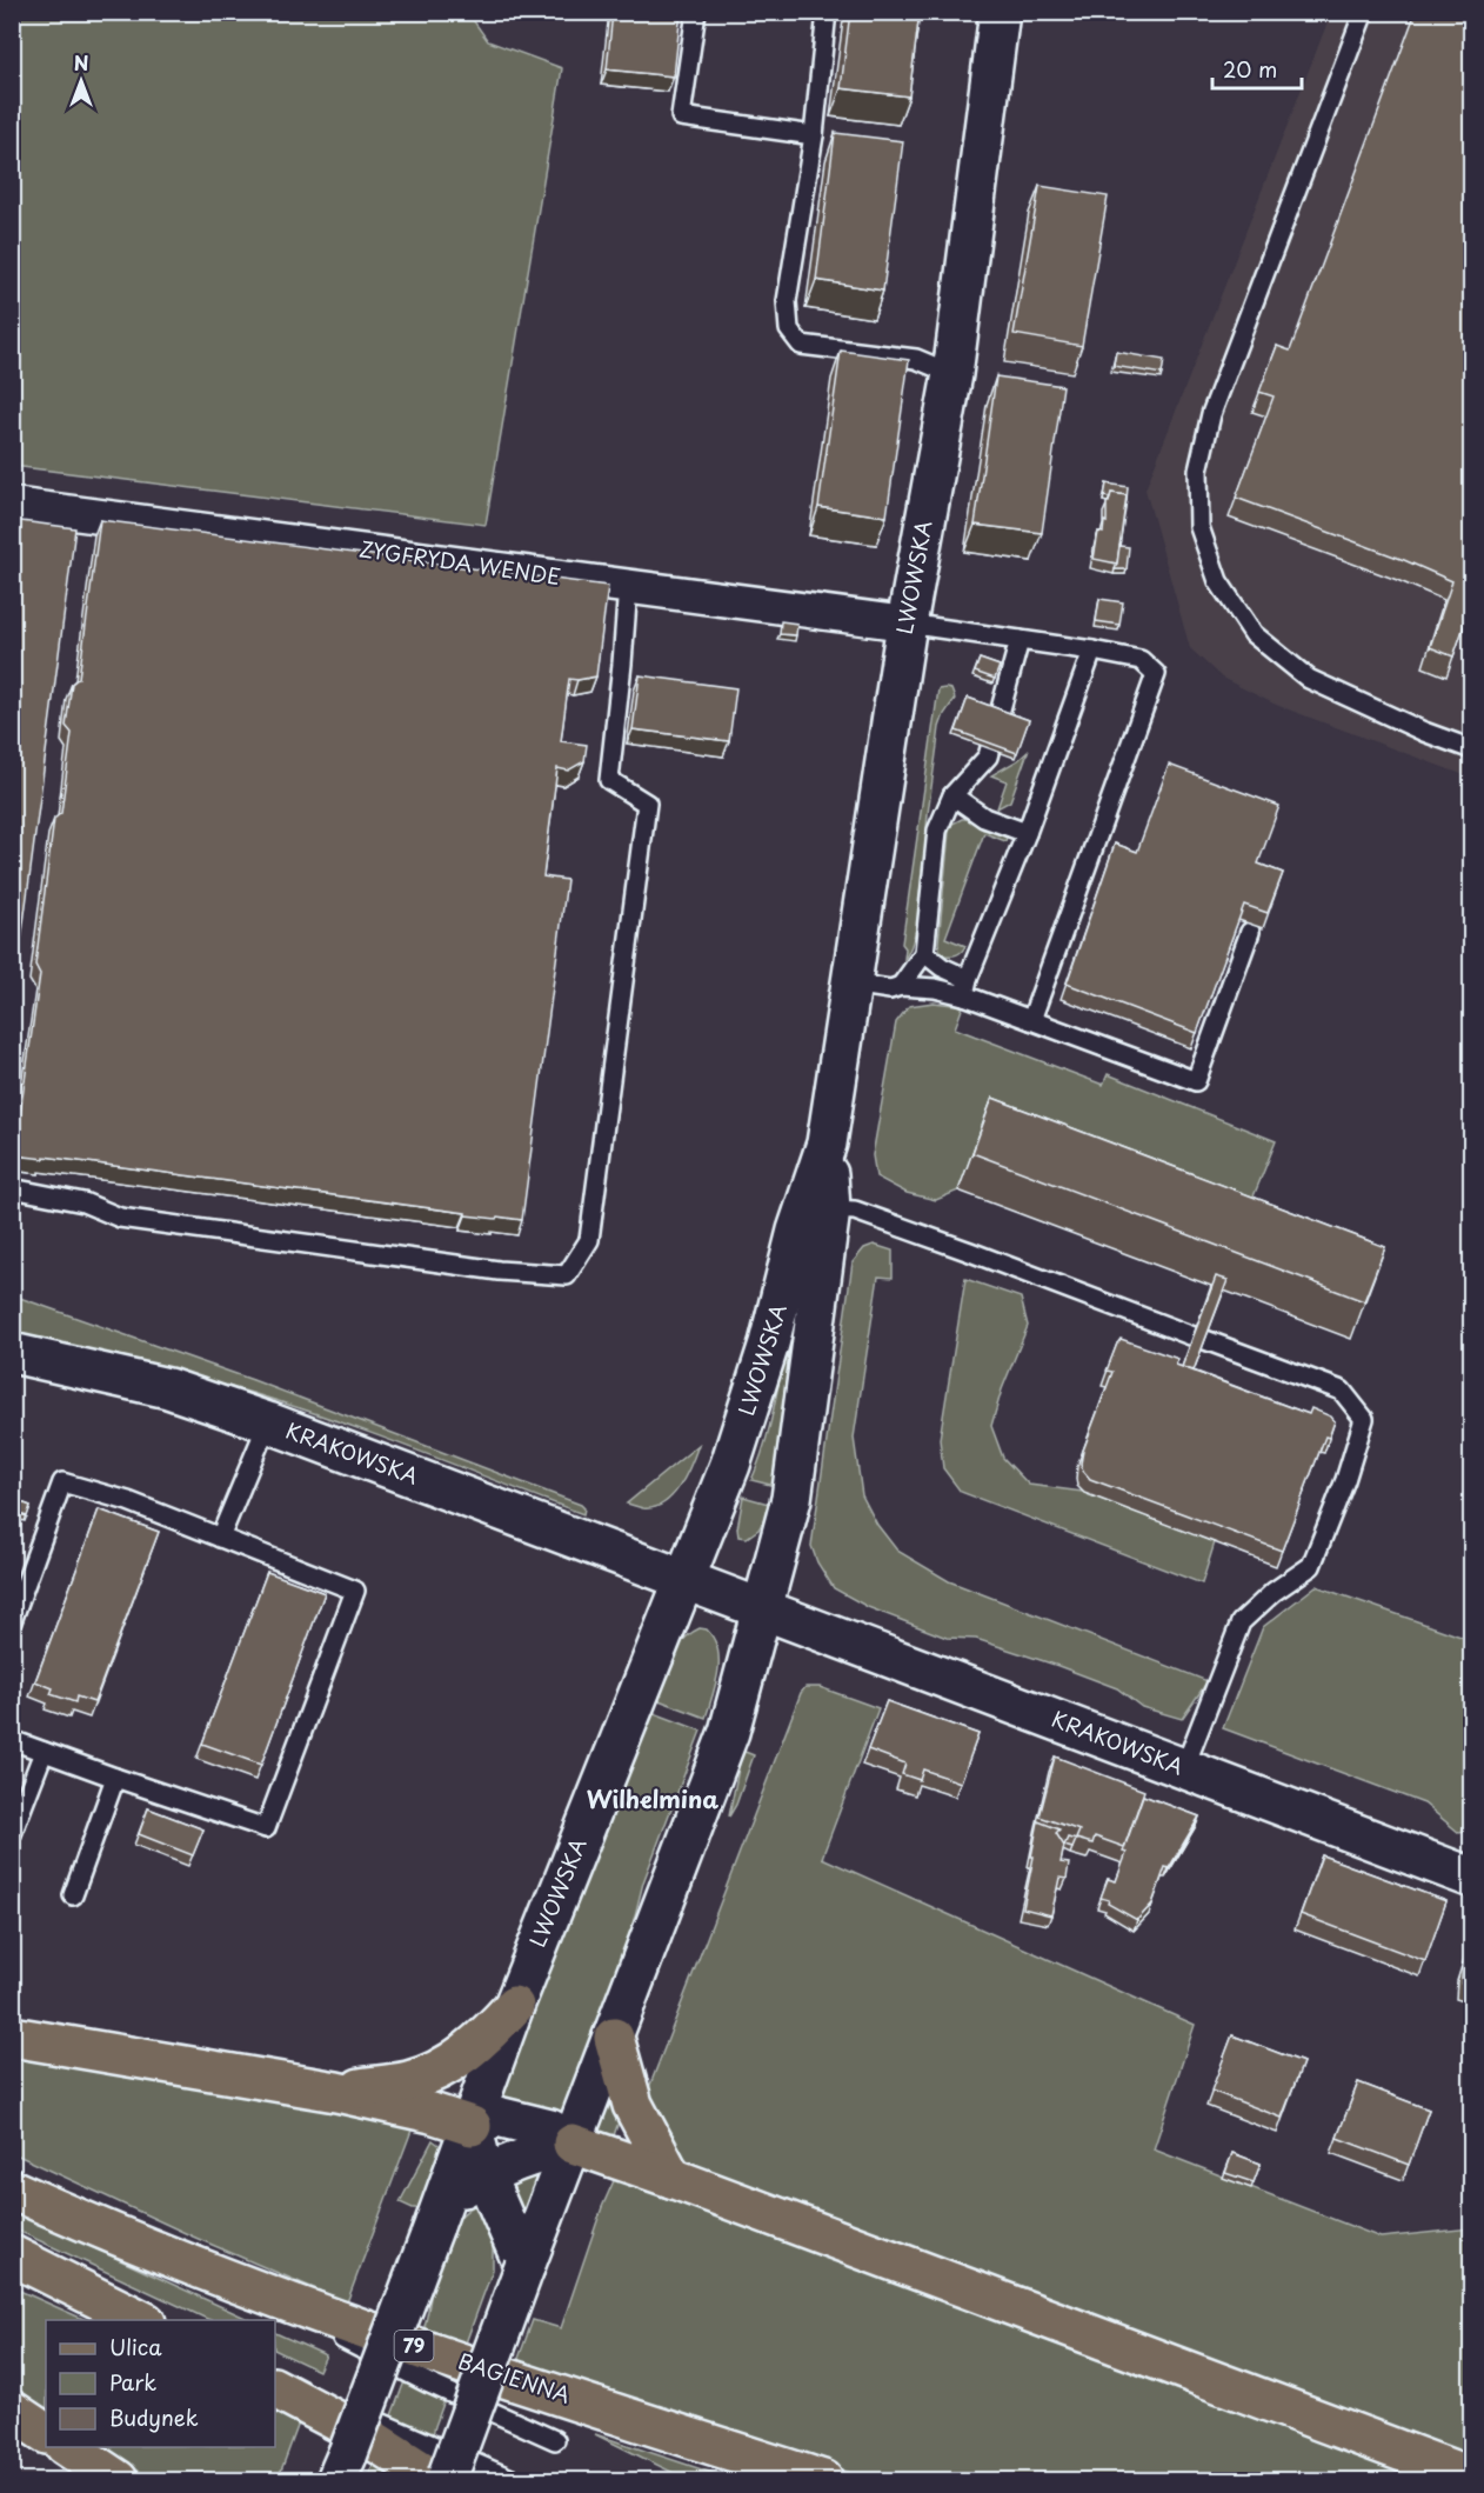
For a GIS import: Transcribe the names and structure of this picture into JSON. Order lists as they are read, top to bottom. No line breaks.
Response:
{"streets":{"main road":["79","BAGIENNA"],"street":["ZYGFRYDA WENDE","LWOWSKA","KRAKOWSKA"]},"crossings":[["ZYGFRYDA WENDE","LWOWSKA"],["LWOWSKA","KRAKOWSKA"]],"districts":["Wilhelmina"],"legend":["Ulica","Park","Budynek"],"scale_bar":"20 m","north":"top"}
